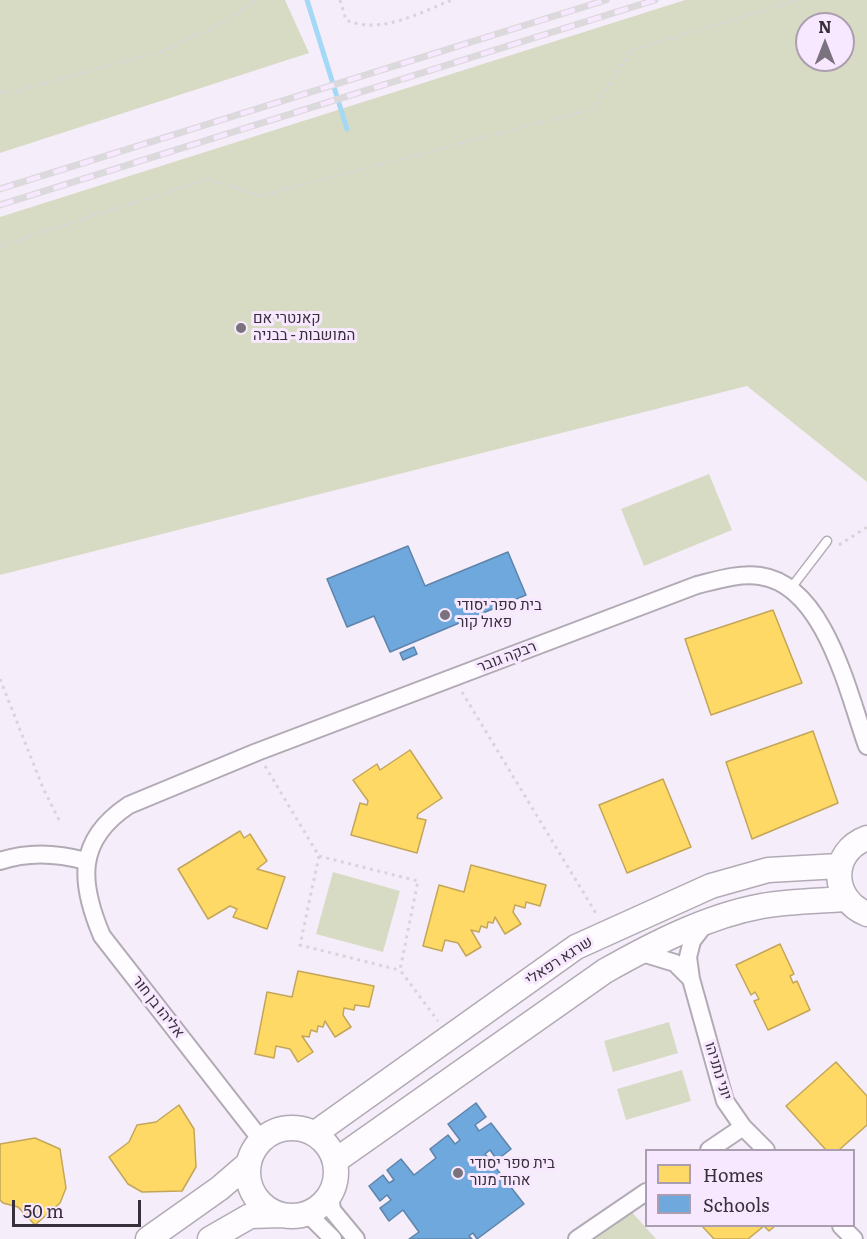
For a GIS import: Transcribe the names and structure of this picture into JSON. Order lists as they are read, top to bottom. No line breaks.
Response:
{"streets":{"street":["רבקה גובר","שרגא רפאלי","אליהו בן חור","יוני נתניהו"]},"crossings":[["רבקה גובר","אליהו בן חור"],["שרגא רפאלי","אליהו בן חור"]],"places":["קאנטרי אם המושבות - בבניה","בית ספר יסודי פאול קור","בית ספר יסודי אהוד מנור"],"legend":["Homes","Schools"],"scale_bar":"50 m","north":"top"}
